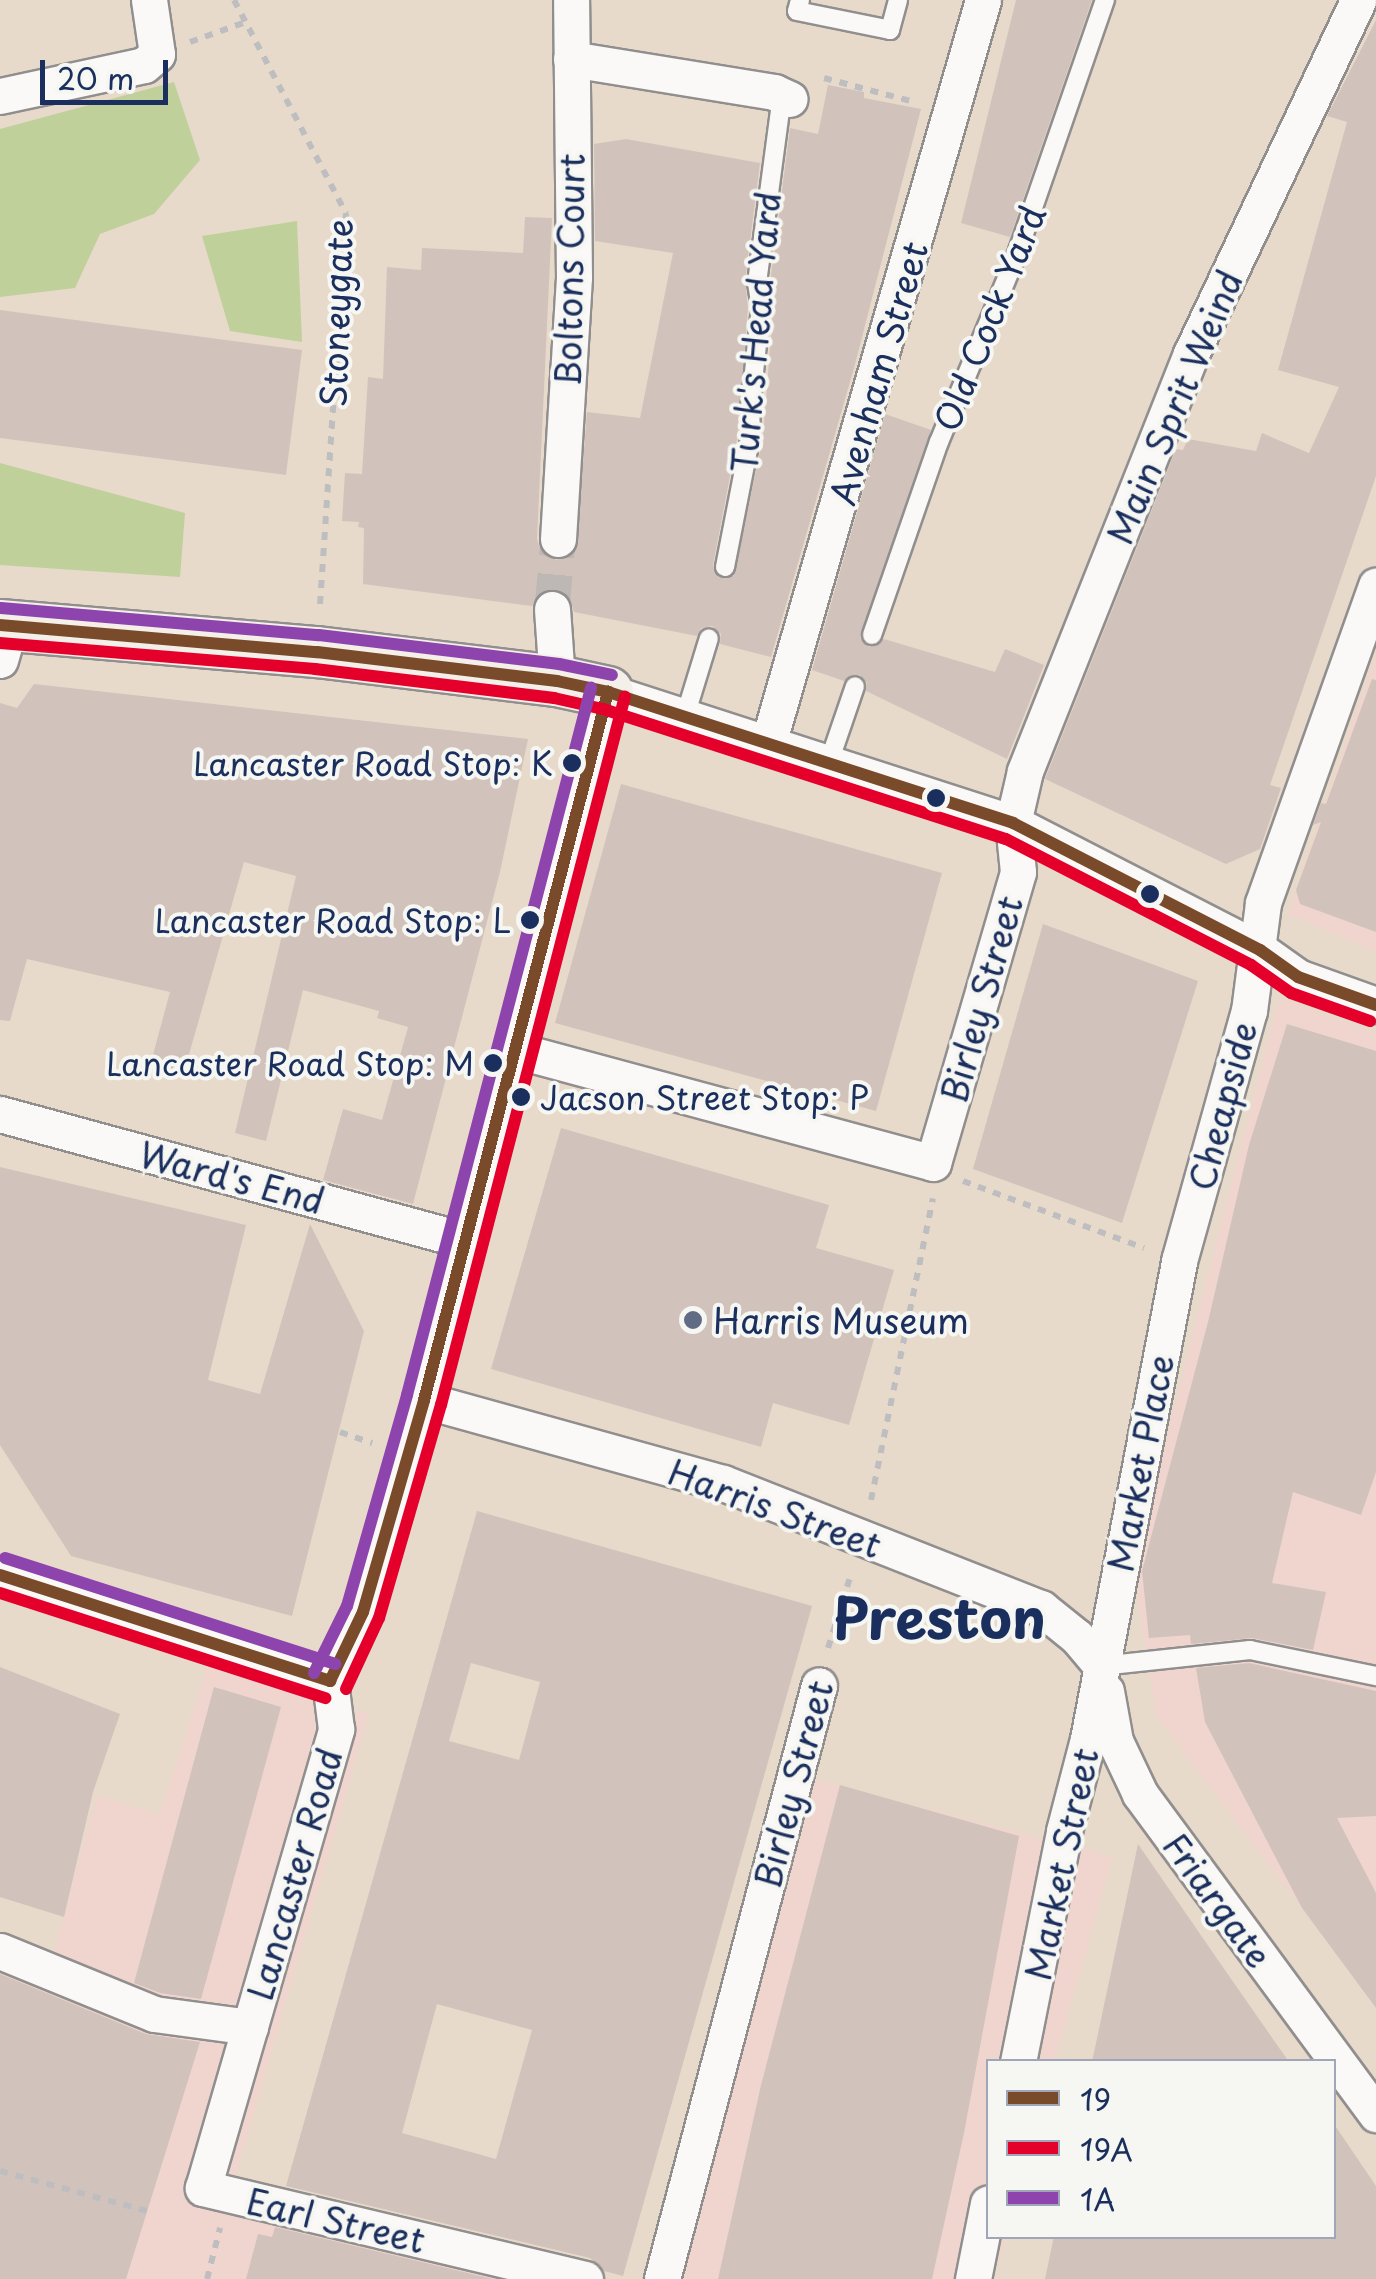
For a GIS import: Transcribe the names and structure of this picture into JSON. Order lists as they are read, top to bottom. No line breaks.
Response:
{"streets":{"street":["Boltons Court","Avenham Street","Main Sprit Weind","Birley Street","Cheapside","Ward's End","Market Place","Harris Street","Market Street","Lancaster Road","Friargate","Earl Street"],"lane":["Old Cock Yard","Turk's Head Yard"],"path":["Stoneygate"]},"crossings":[["Main Sprit Weind","Birley Street"],["Birley Street","Harris Street"],["Cheapside","Market Place"],["Market Place","Harris Street"],["Market Place","Market Street"],["Market Place","Friargate"],["Harris Street","Market Street"],["Harris Street","Friargate"],["Market Street","Friargate"],["Lancaster Road","Earl Street"]],"districts":["Preston"],"places":["Lancaster Road Stop: K","Lancaster Road Stop: L","Lancaster Road Stop: M","Jacson Street Stop: P","Harris Museum"],"lines":["transit line 1A","transit line 19","transit line 19A"],"legend":["19","19A","1A"],"scale_bar":"20 m"}
